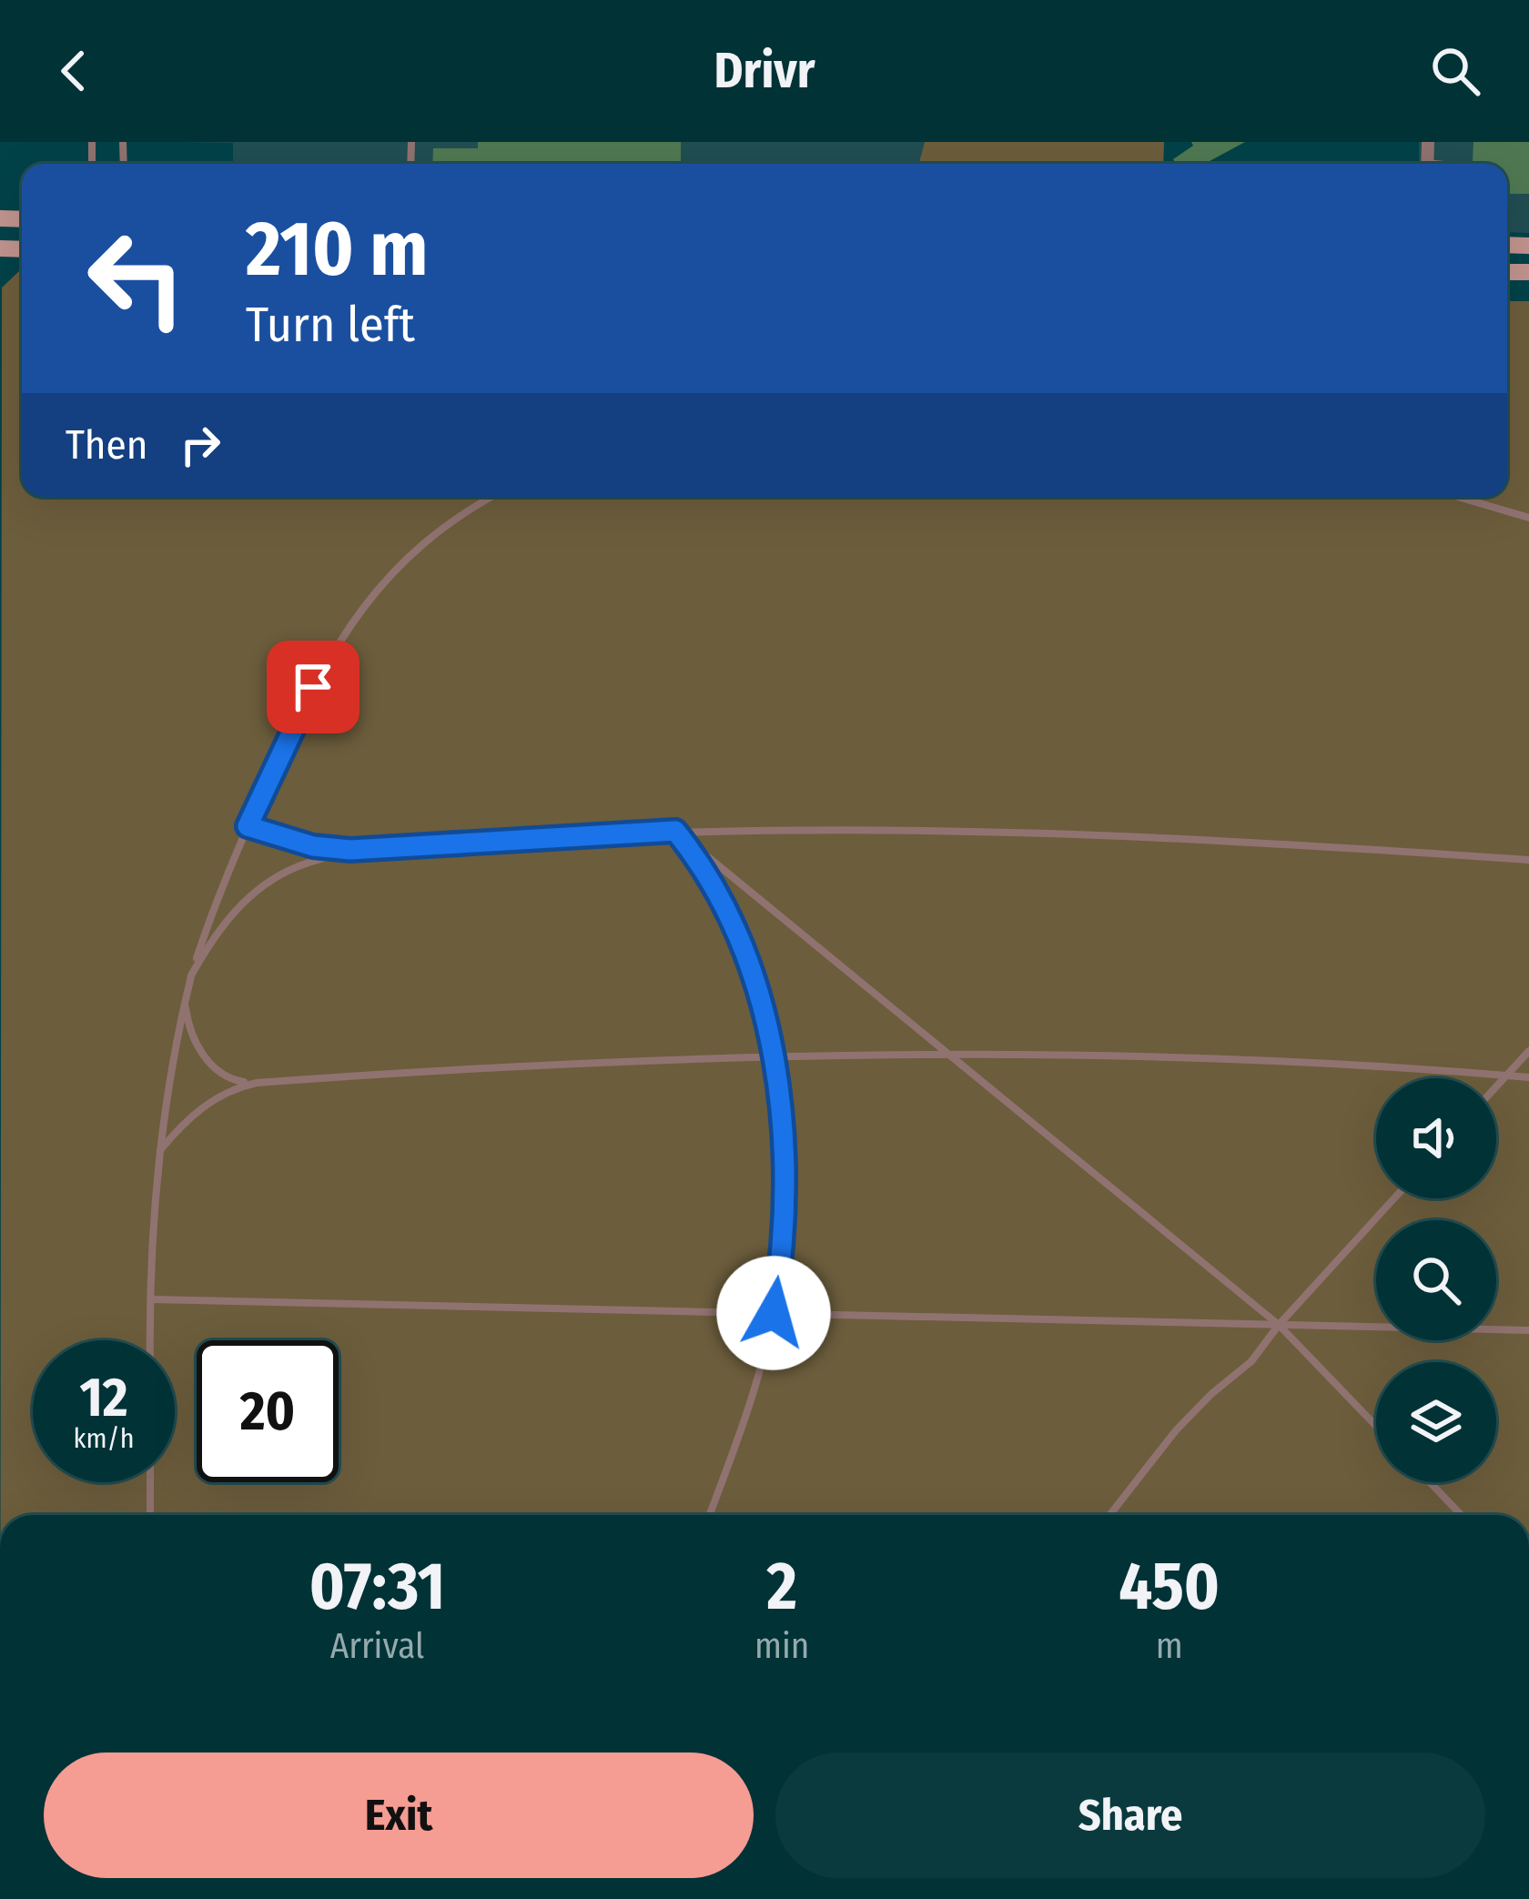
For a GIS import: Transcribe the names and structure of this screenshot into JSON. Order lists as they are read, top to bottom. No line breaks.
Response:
{"page":{"header":"Drivr","turn":["210 m","Turn left"],"then":"Then","speed":"12 km/h","limit":"20","eta":["07:31","Arrival","2","min","450","m"],"buttons":["Exit","Share"]}}
